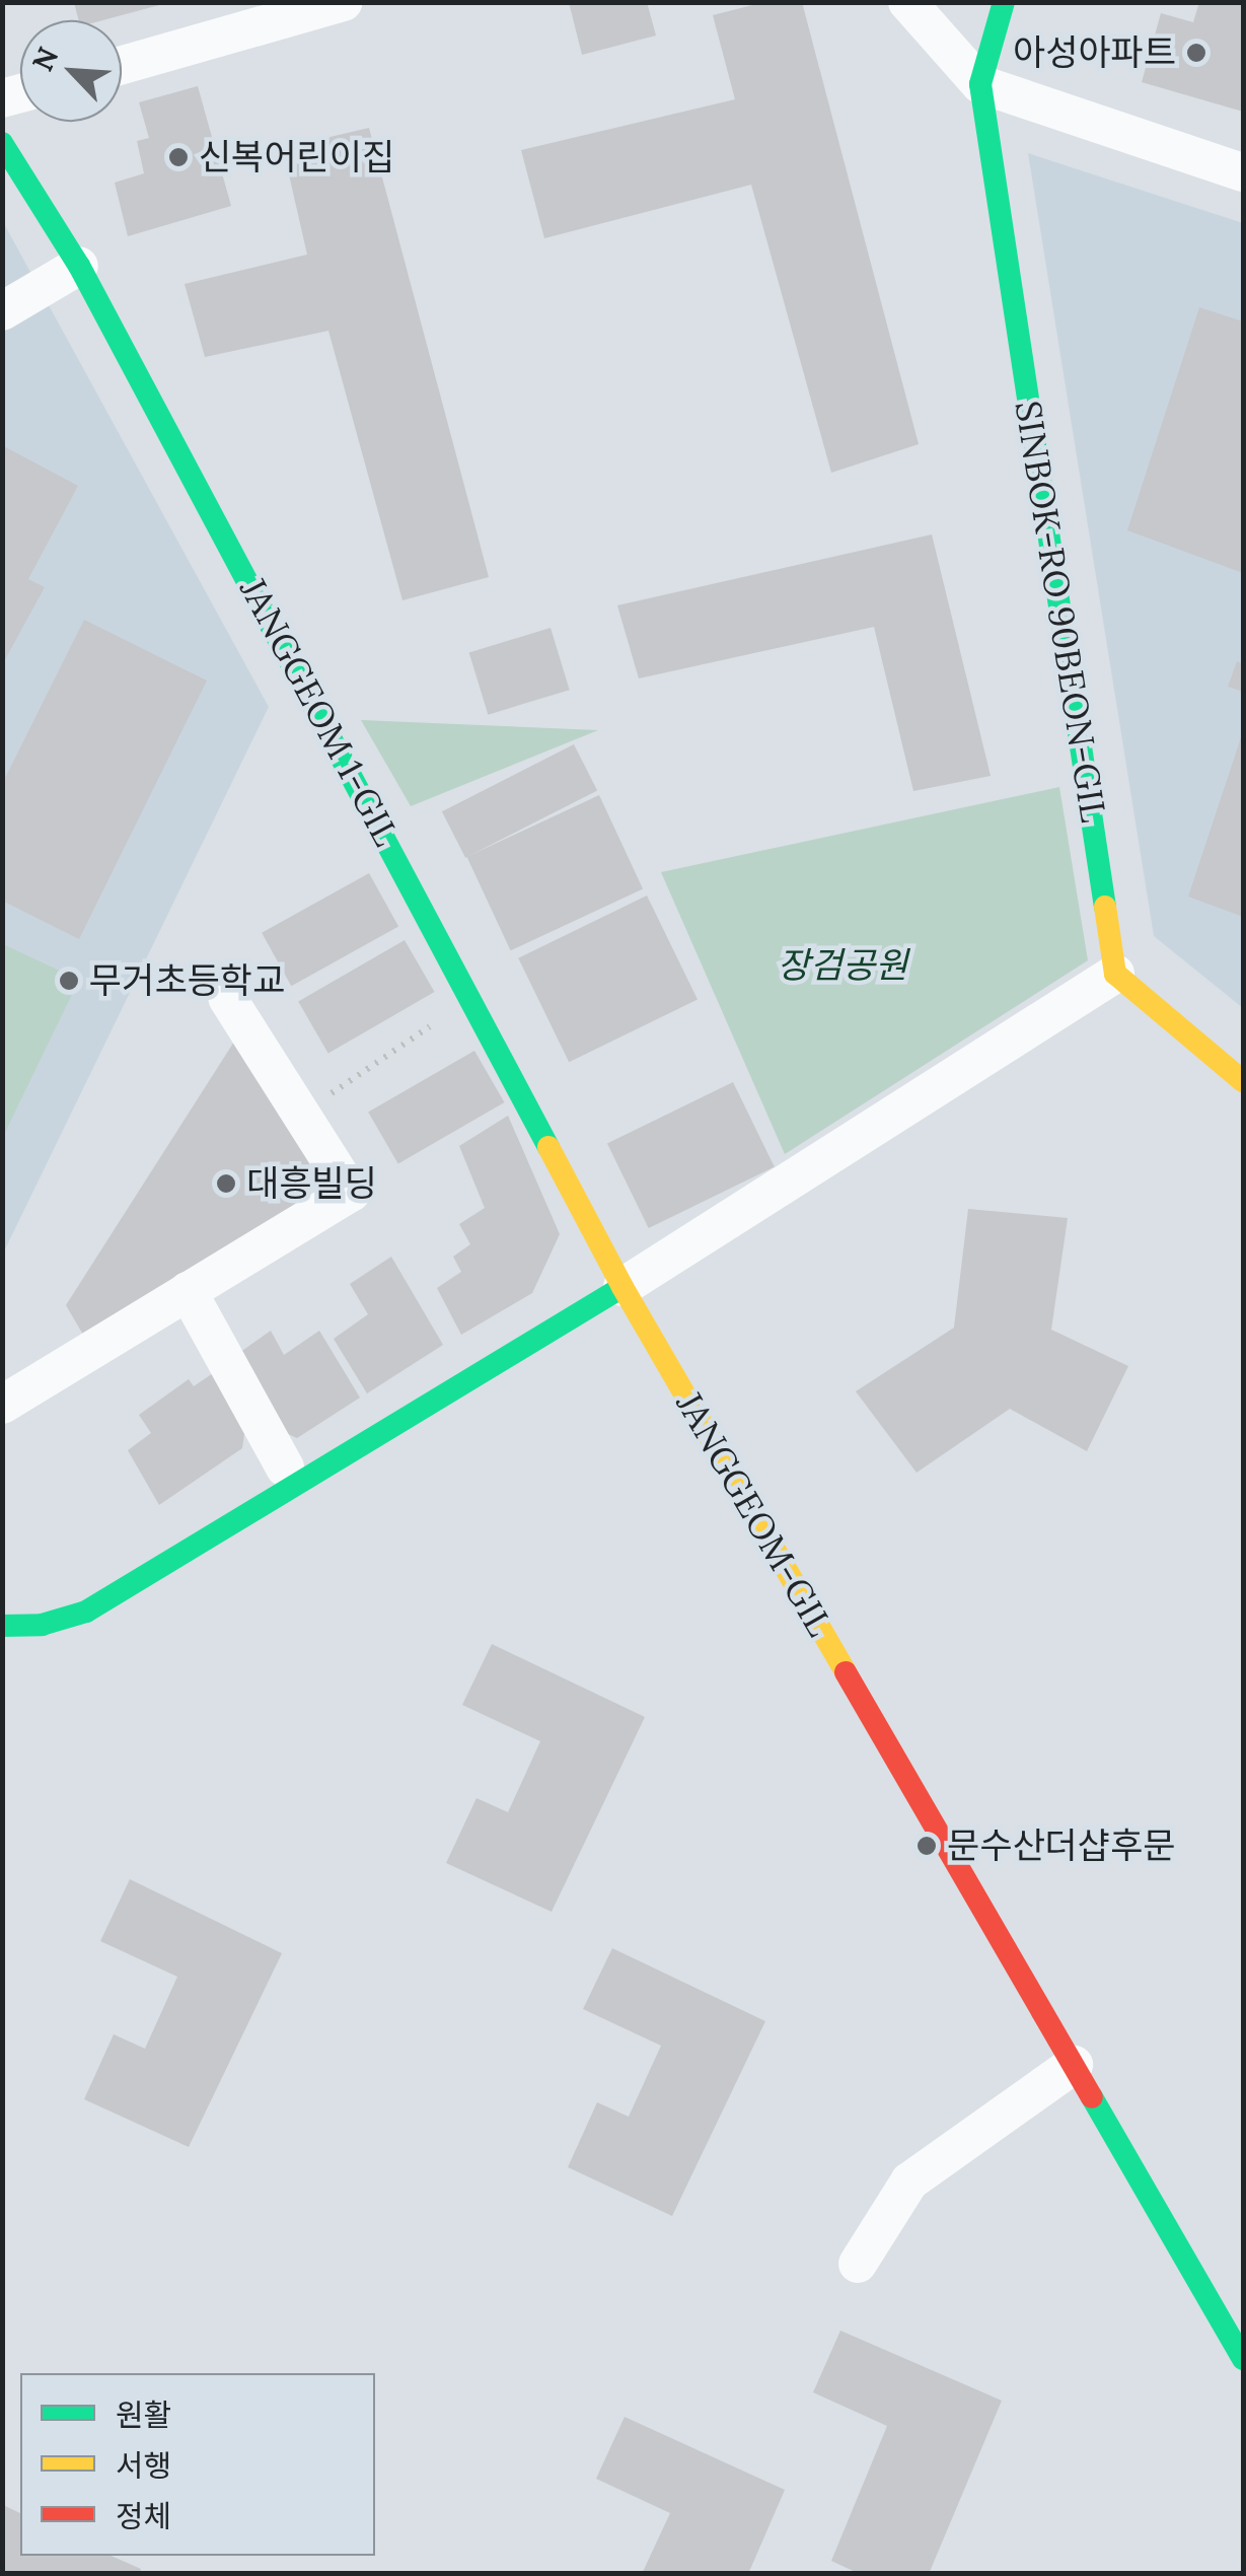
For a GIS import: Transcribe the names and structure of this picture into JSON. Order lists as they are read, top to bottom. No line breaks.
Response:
{"streets":{"street":["SINBOK-RO 90BEON-GIL","JANGGEOM 1-GIL","JANGGEOM-GIL"]},"crossings":[["JANGGEOM 1-GIL","JANGGEOM-GIL"]],"parks":["장검공원"],"places":["아성아파트","신복어린이집","무거초등학교","대흥빌딩","문수산더샵후문"],"legend":["원활","서행","정체"],"north":"top left"}
